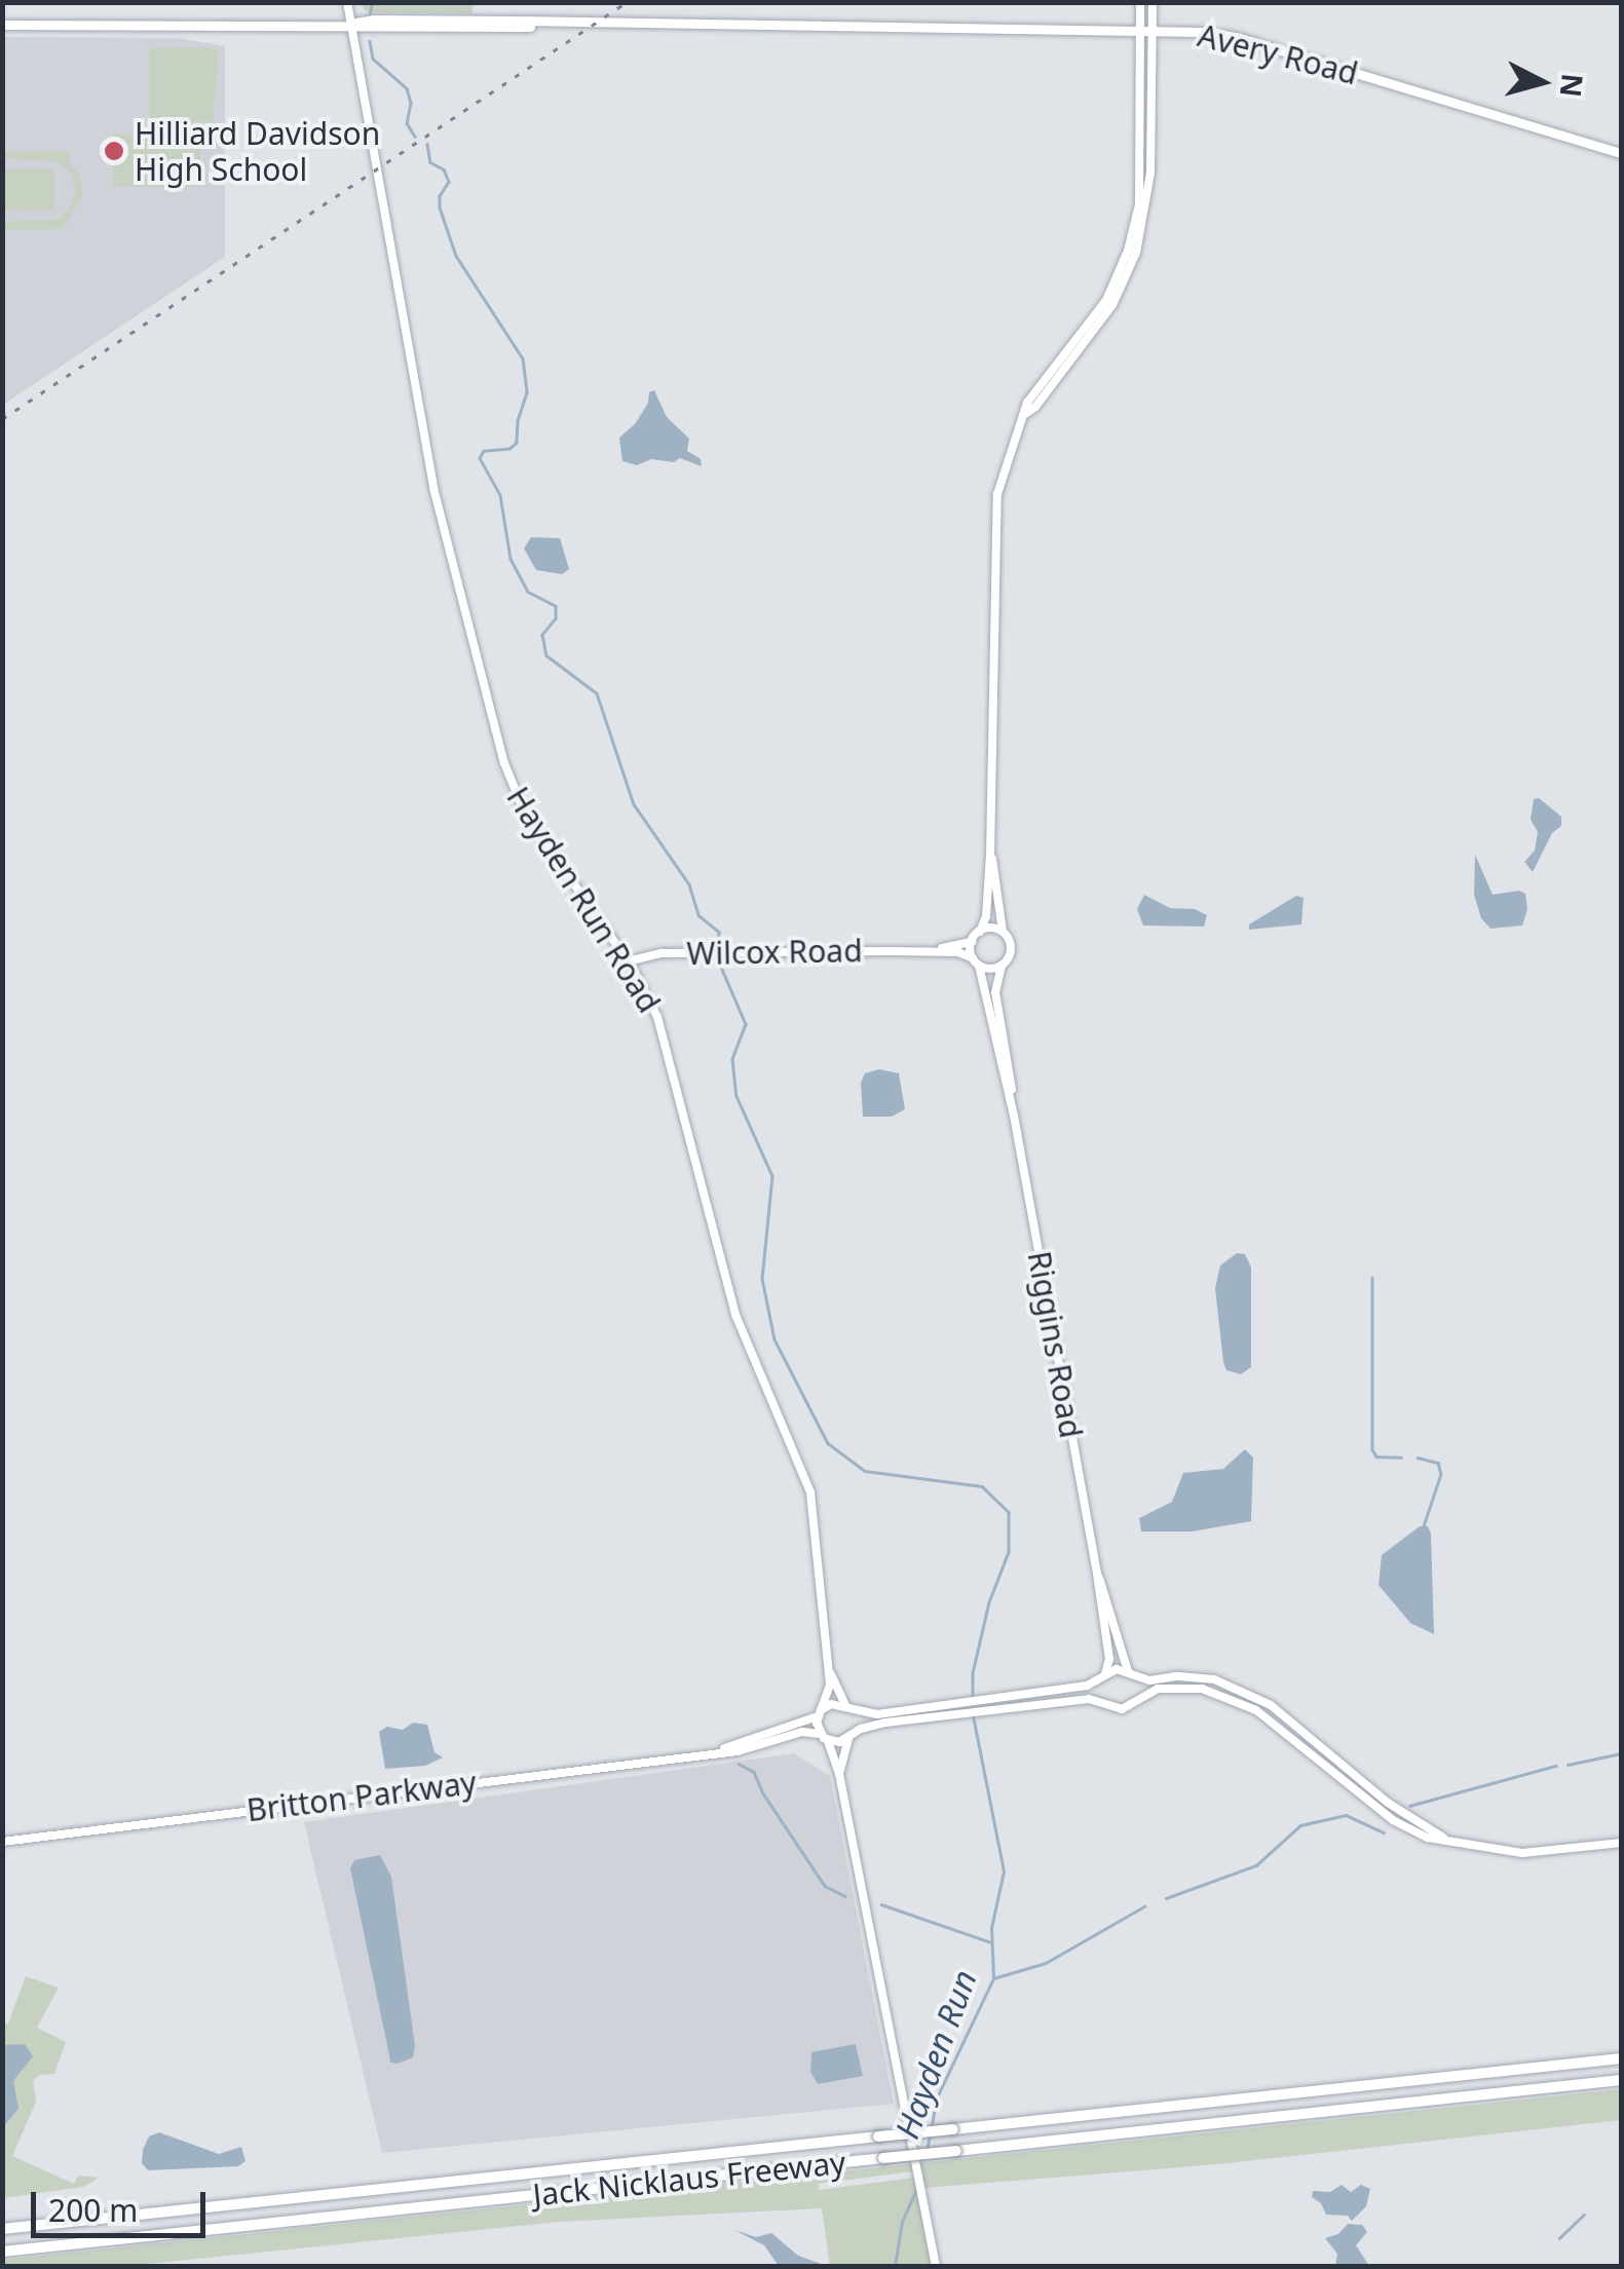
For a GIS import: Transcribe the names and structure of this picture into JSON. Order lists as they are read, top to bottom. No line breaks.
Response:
{"streets":{"highway":["Jack Nicklaus Freeway"],"main road":["Avery Road","Hayden Run Road","Wilcox Road","Riggins Road","Britton Parkway"]},"crossings":[["Avery Road","Hayden Run Road"],["Hayden Run Road","Wilcox Road"],["Hayden Run Road","Britton Parkway"],["Wilcox Road","Riggins Road"]],"water":["Hayden Run"],"places":["Hilliard Davidson High School"],"scale_bar":"200 m","north":"right"}
